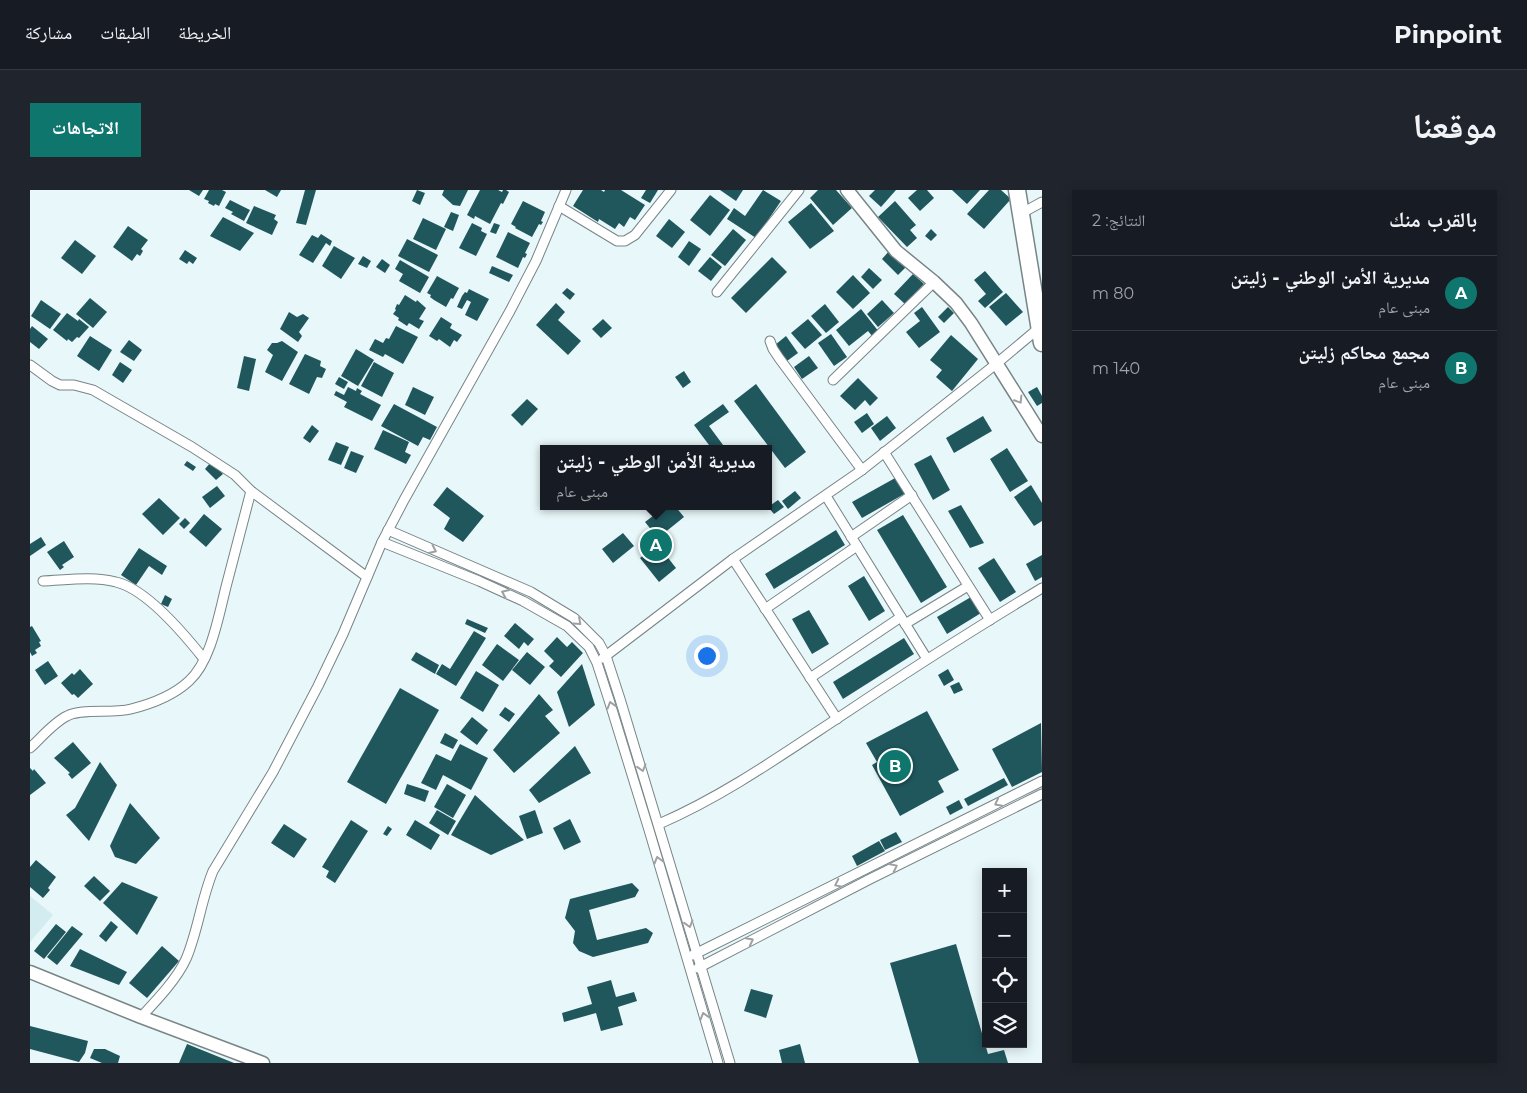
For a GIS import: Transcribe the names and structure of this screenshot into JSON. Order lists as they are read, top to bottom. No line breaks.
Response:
{"page":{"header":"Pinpoint","nav":["الخريطة","الطبقات","مشاركة"],"title":"موقعنا","buttons":"الاتجاهات","heading":["بالقرب منك","النتائج: 2"],"list":[{"mark":"A","name":"مديرية الأمن الوطني - زليتن","note":"مبنى عام","value":"80 m"},{"mark":"B","name":"مجمع محاكم زليتن","note":"مبنى عام","value":"140 m"}],"popup":["مديرية الأمن الوطني - زليتن","مبنى عام"],"pins":["A","B"],"map_buttons":["+","−"]}}
